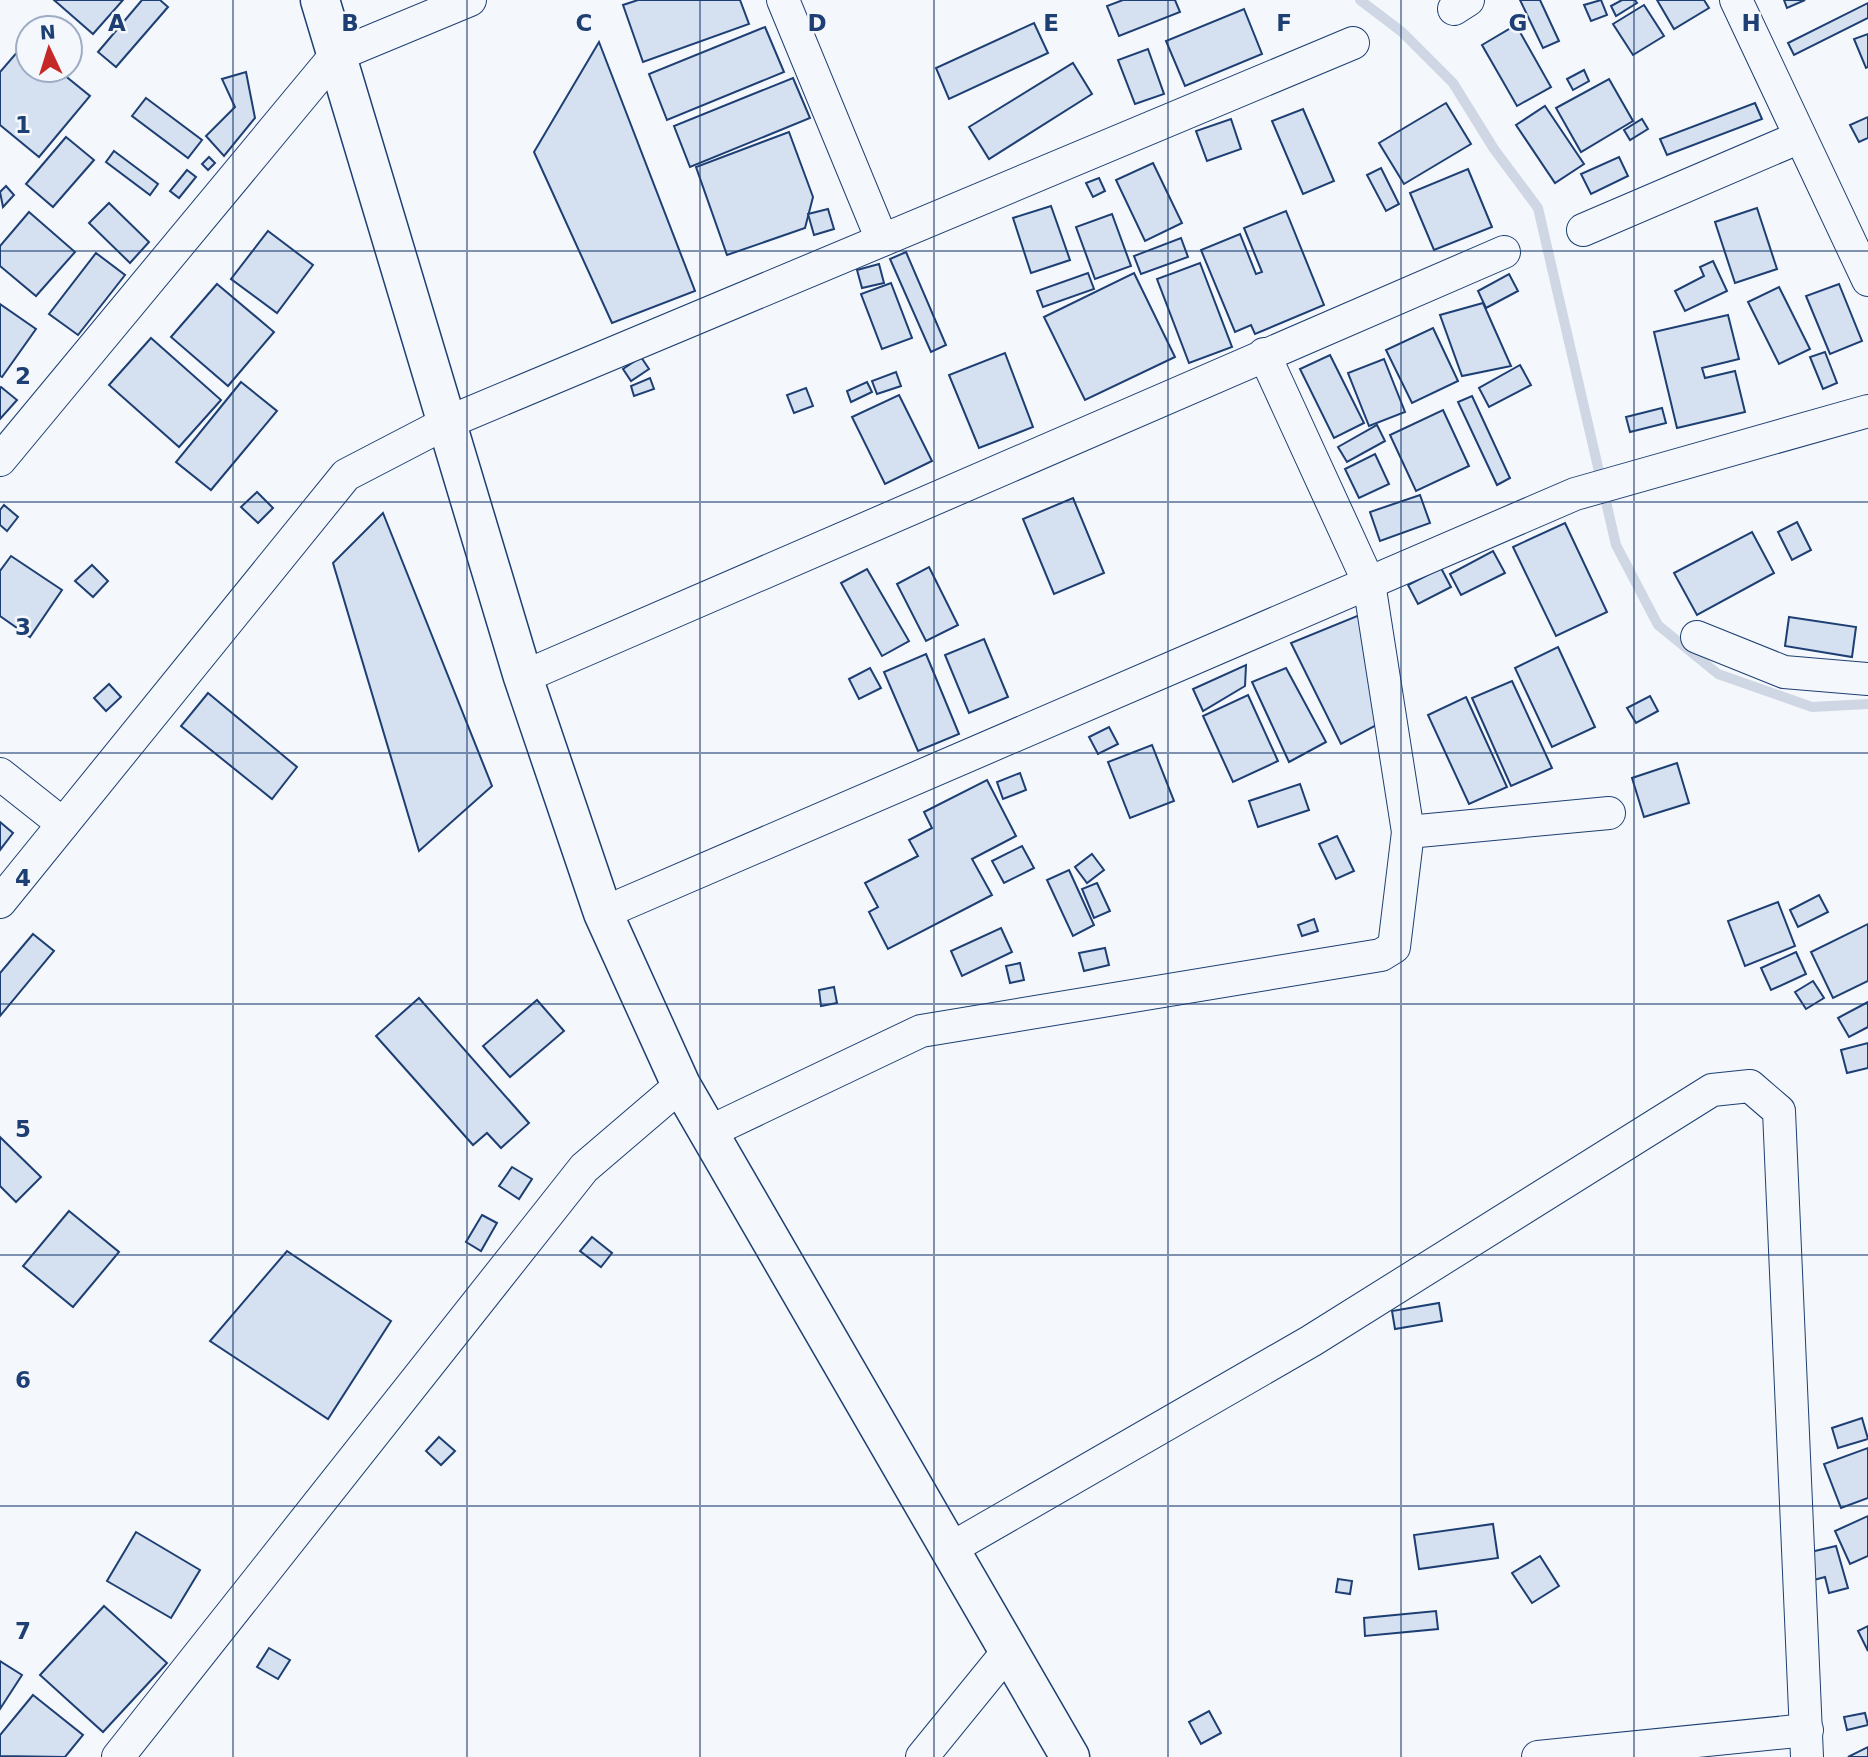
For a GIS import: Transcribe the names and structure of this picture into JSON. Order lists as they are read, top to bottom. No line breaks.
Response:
{"north":"top","grid":{"columns":["A","B","C","D","E","F","G","H"],"rows":["1","2","3","4","5","6","7"]}}
